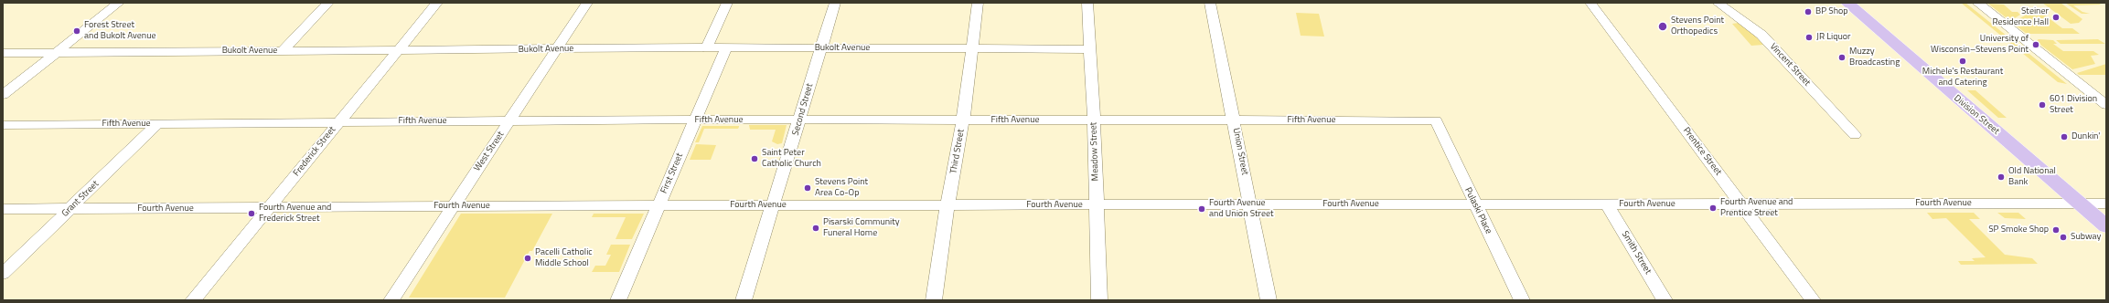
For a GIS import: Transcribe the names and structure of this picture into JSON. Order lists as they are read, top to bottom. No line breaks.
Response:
{"streets":{"main road":["Division Street"],"street":["Bukolt Avenue","Vincent Street","Second Street","Fifth Avenue","Frederick Street","West Street","Third Street","Meadow Street","Union Street","Prentice Street","First Street","Grant Street","Fourth Avenue","Pulaski Place","Smith Street"]},"crossings":[["Bukolt Avenue","Second Street"],["Bukolt Avenue","Frederick Street"],["Bukolt Avenue","West Street"],["Bukolt Avenue","Third Street"],["Bukolt Avenue","Meadow Street"],["Bukolt Avenue","First Street"],["Second Street","Fifth Avenue"],["Second Street","Fourth Avenue"],["Division Street","Fourth Avenue"],["Fifth Avenue","Frederick Street"],["Fifth Avenue","West Street"],["Fifth Avenue","Third Street"],["Fifth Avenue","Meadow Street"],["Fifth Avenue","Union Street"],["Fifth Avenue","First Street"],["Fifth Avenue","Grant Street"],["Fifth Avenue","Pulaski Place"],["Frederick Street","Fourth Avenue"],["West Street","Fourth Avenue"],["Third Street","Fourth Avenue"],["Meadow Street","Fourth Avenue"],["Union Street","Fourth Avenue"],["Prentice Street","Fourth Avenue"],["First Street","Fourth Avenue"],["Grant Street","Fourth Avenue"],["Fourth Avenue","Pulaski Place"],["Fourth Avenue","Smith Street"]],"places":["BP Shop","Steiner Residence Hall","Stevens Point Orthopedics","Forest Street and Bukolt Avenue","JR Liquor","University of Wisconsin–Stevens Point","Muzzy Broadcasting","Michele's Restaurant and Catering","601 Division Street","Dunkin'","Saint Peter Catholic Church","Old National Bank","Stevens Point Area Co-Op","Fourth Avenue and Prentice Street","Fourth Avenue and Union Street","Fourth Avenue and Frederick Street","Pisarski Community Funeral Home","SP Smoke Shop","Subway","Pacelli Catholic Middle School"]}
